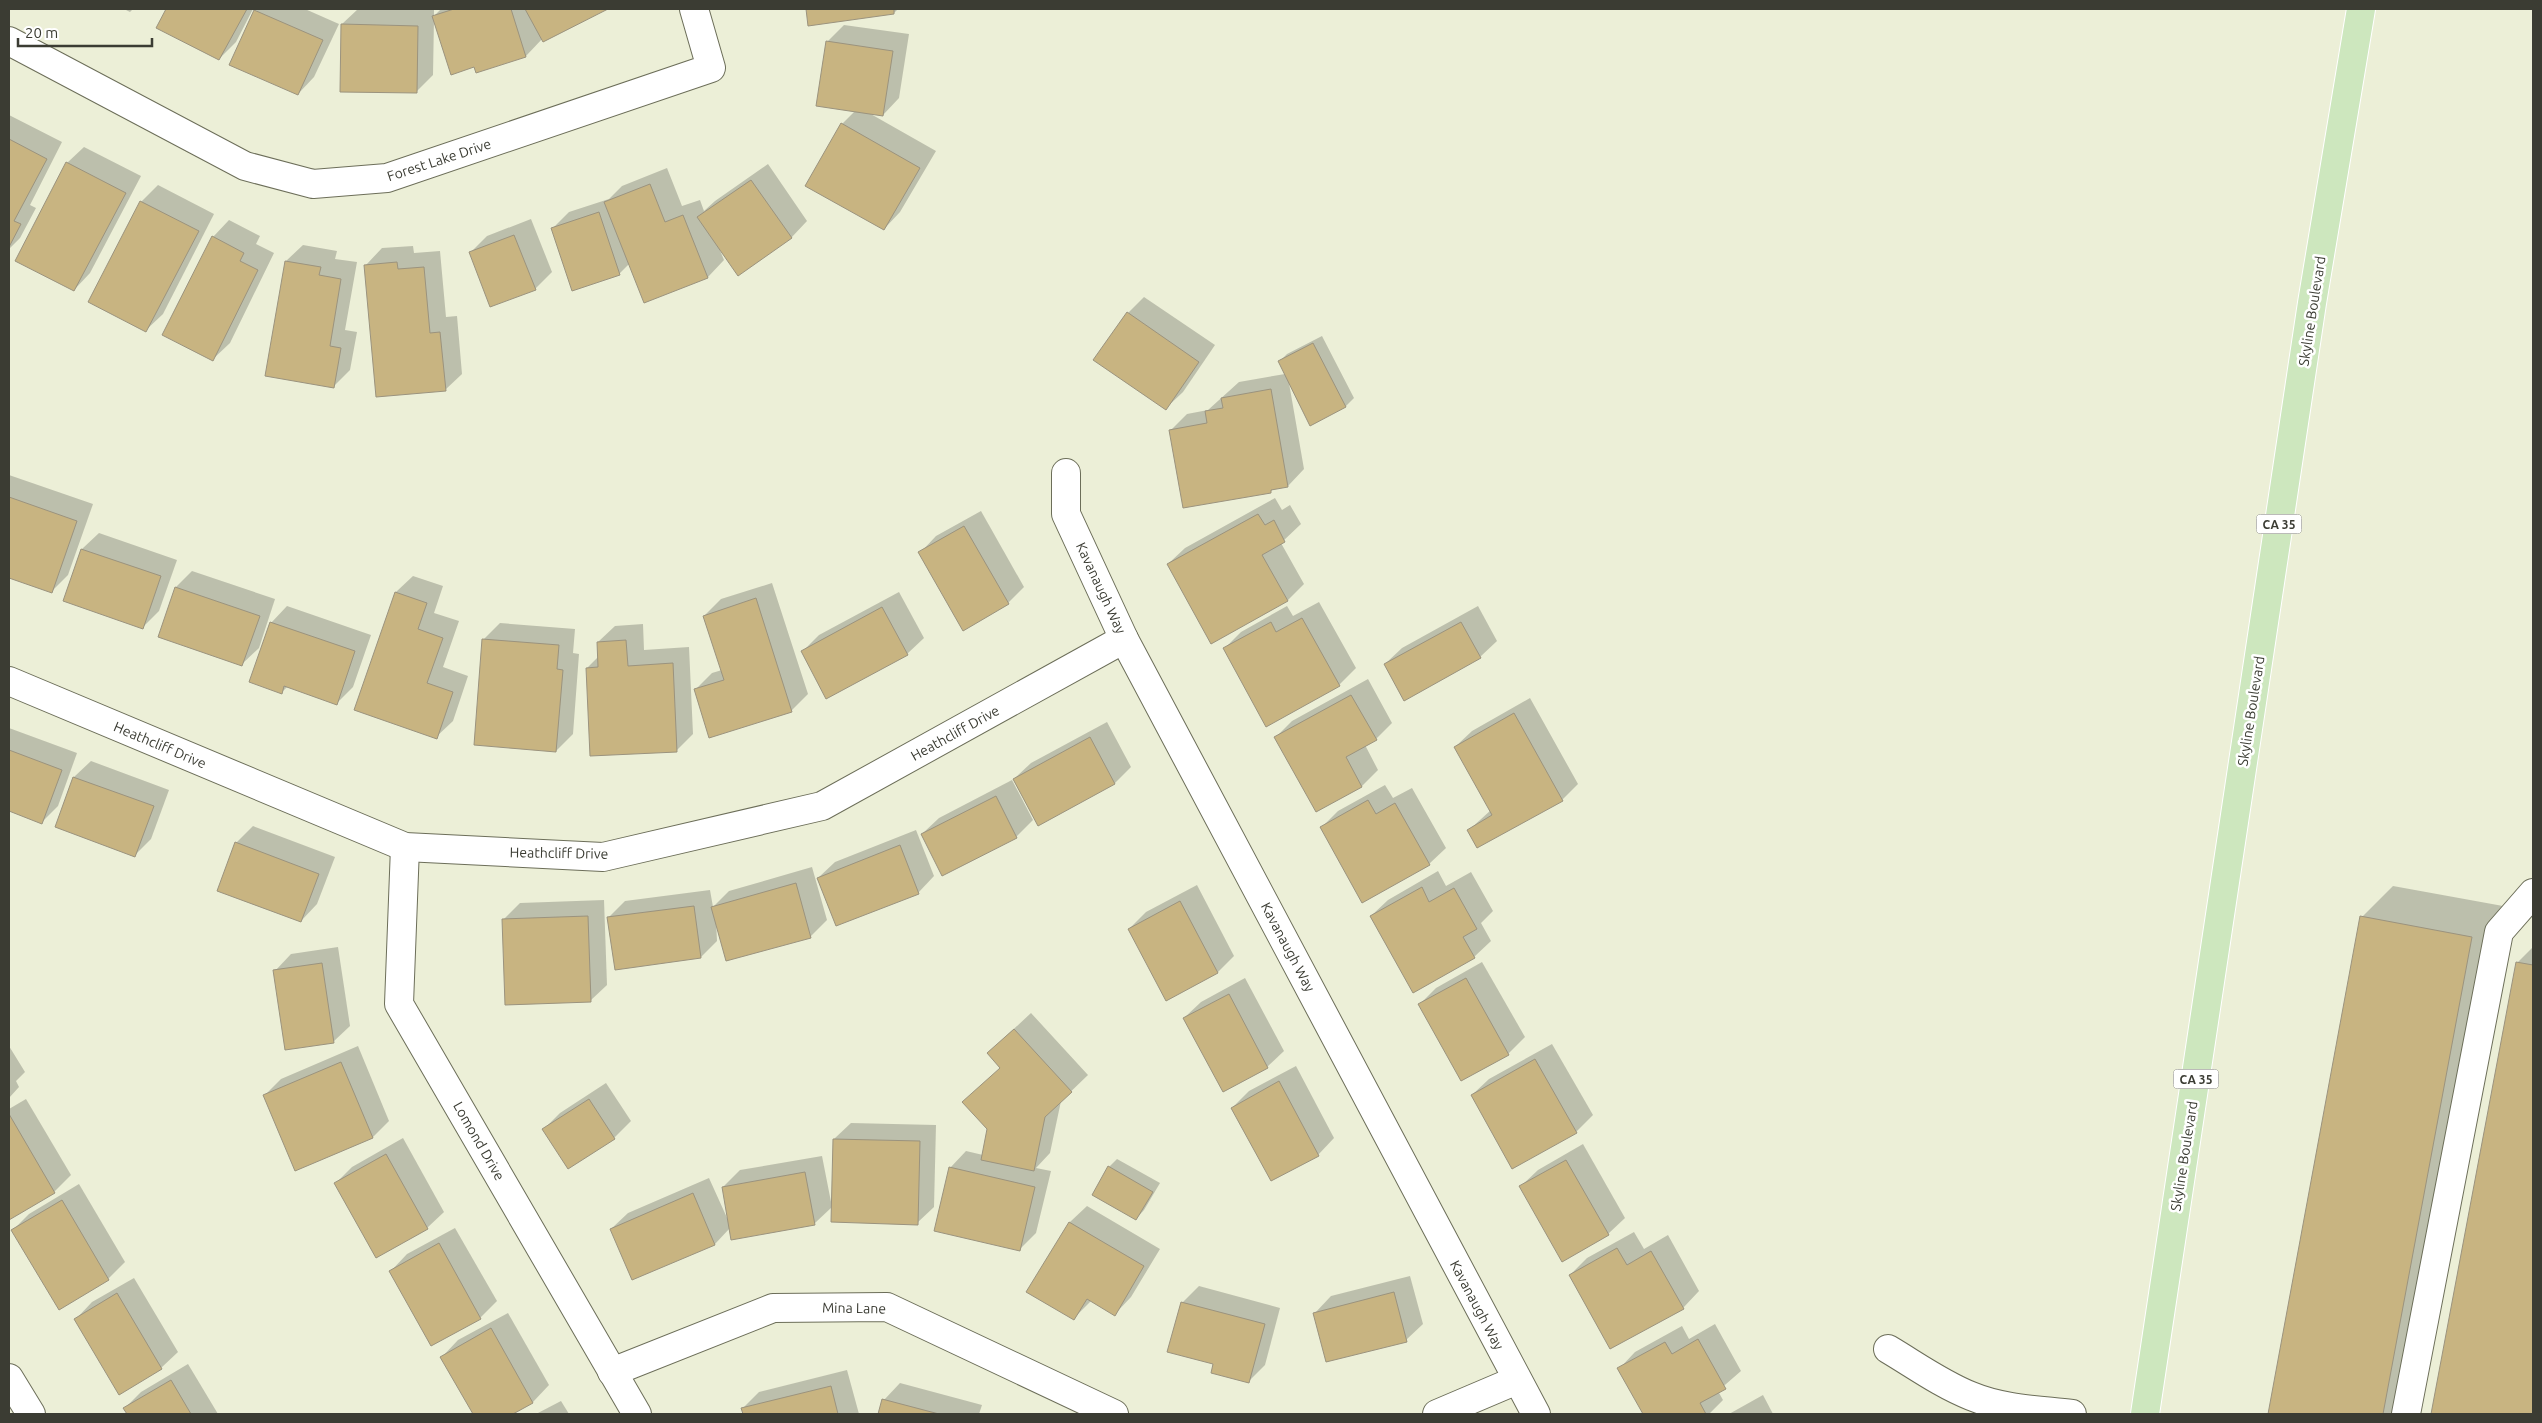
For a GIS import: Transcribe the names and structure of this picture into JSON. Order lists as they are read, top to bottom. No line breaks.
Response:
{"streets":{"main road":["Skyline Boulevard","CA 35"],"street":["Forest Lake Drive","Kavanaugh Way","Heathcliff Drive","Lomond Drive","Mina Lane"]},"crossings":[["Kavanaugh Way","Heathcliff Drive"],["Heathcliff Drive","Lomond Drive"],["Lomond Drive","Mina Lane"]],"scale_bar":"20 m"}
